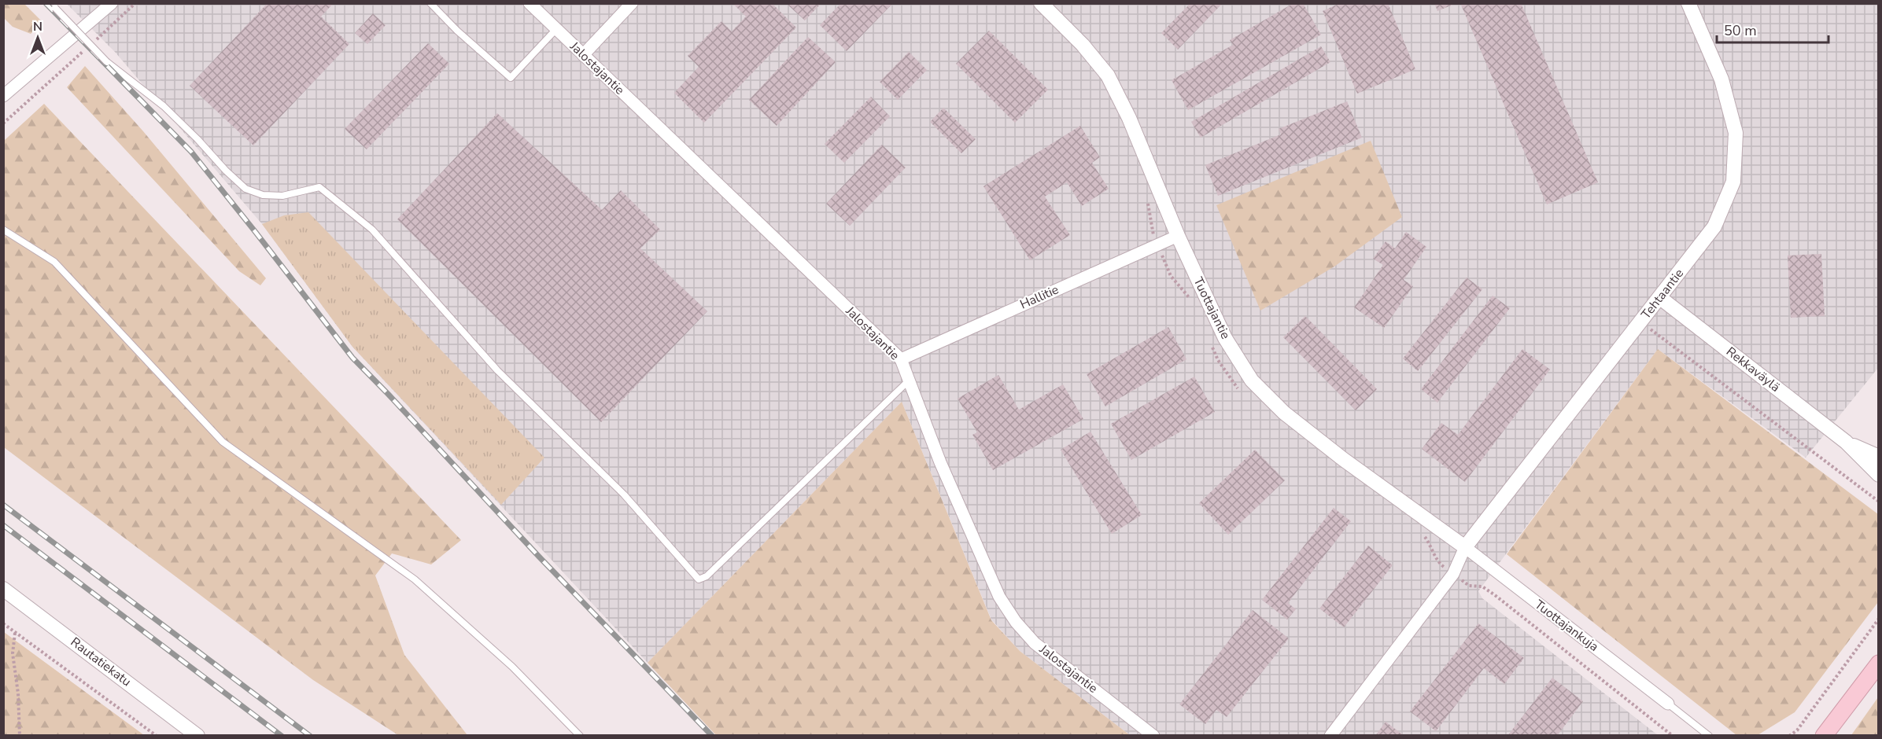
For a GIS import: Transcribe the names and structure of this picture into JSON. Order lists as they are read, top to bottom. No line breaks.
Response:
{"streets":{"street":["Jalostajantie","Tehtaantie","Hallitie","Tuottajantie","Rekkaväylä","Tuottajankuja","Rautatiekatu"]},"crossings":[["Jalostajantie","Hallitie"],["Tehtaantie","Tuottajantie"],["Tehtaantie","Rekkaväylä"],["Tehtaantie","Tuottajankuja"],["Hallitie","Tuottajantie"],["Tuottajantie","Tuottajankuja"]],"scale_bar":"50 m","north":"top"}
